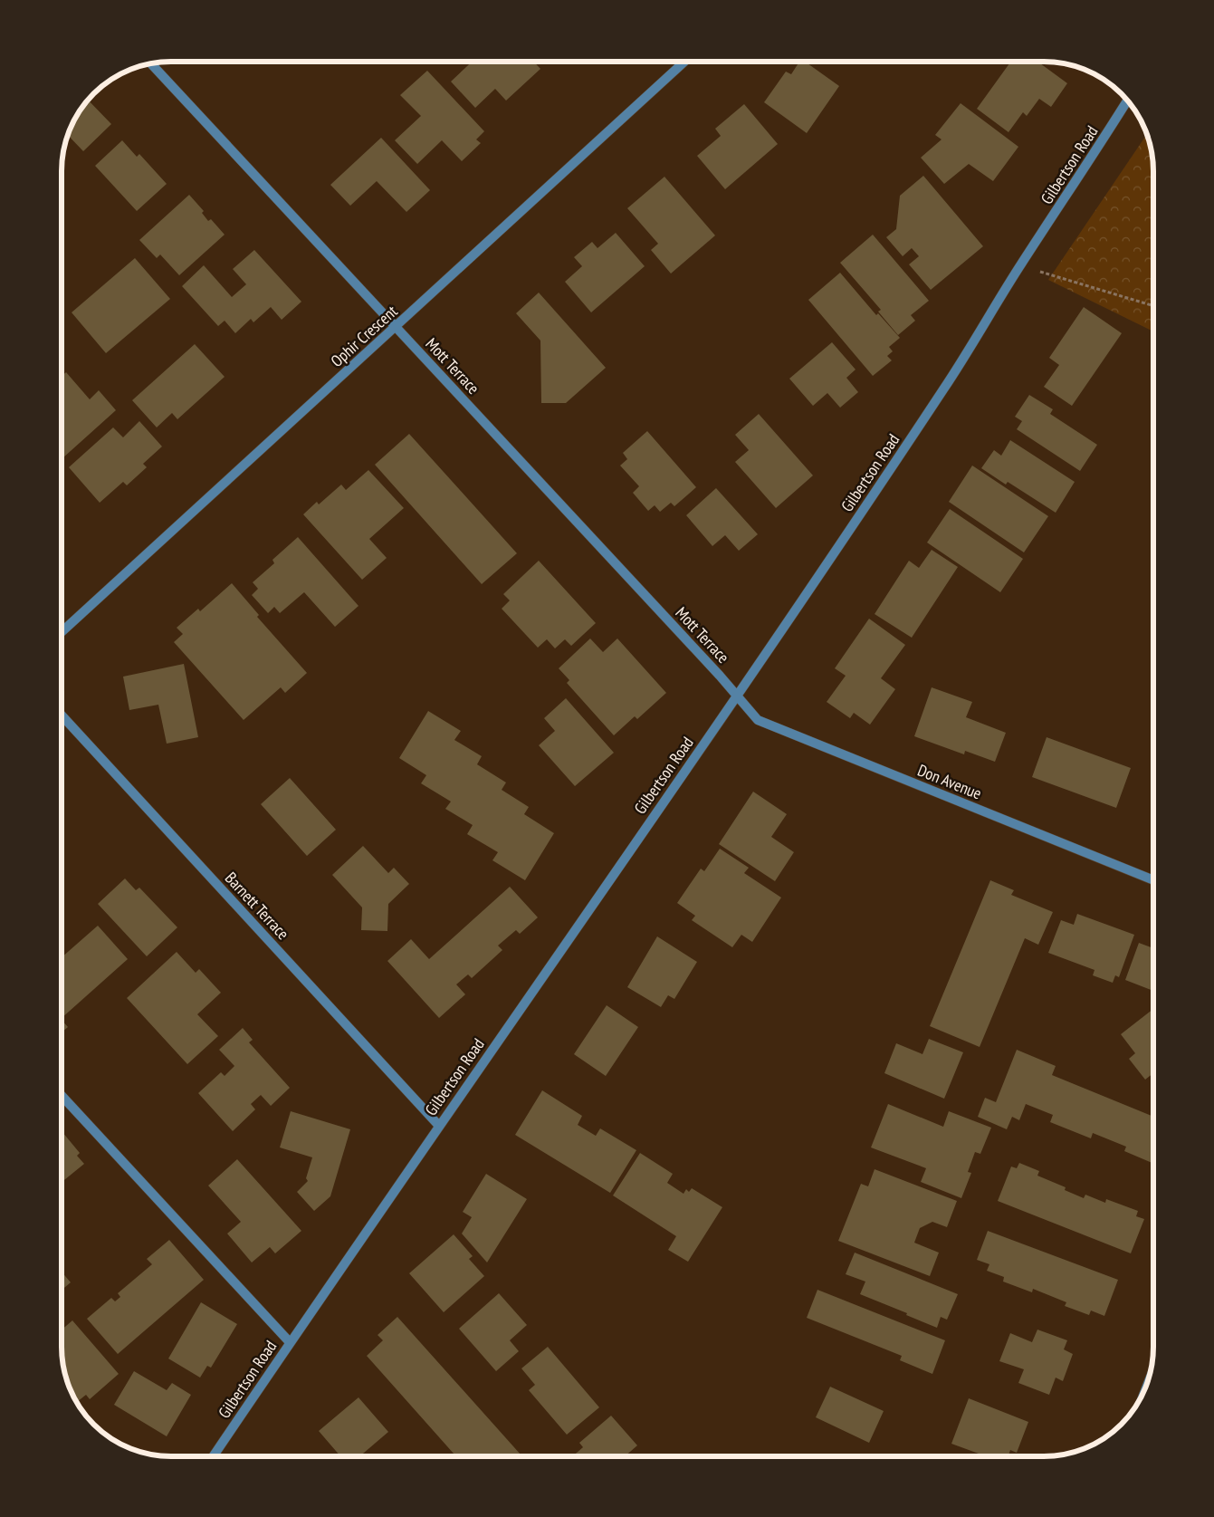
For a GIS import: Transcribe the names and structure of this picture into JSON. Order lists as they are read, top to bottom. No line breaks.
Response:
{"streets":{"street":["Gilbertson Road","Ophir Crescent","Mott Terrace","Don Avenue","Barnett Terrace"]},"crossings":[["Gilbertson Road","Mott Terrace"],["Gilbertson Road","Don Avenue"],["Gilbertson Road","Barnett Terrace"],["Ophir Crescent","Mott Terrace"],["Mott Terrace","Don Avenue"]]}
